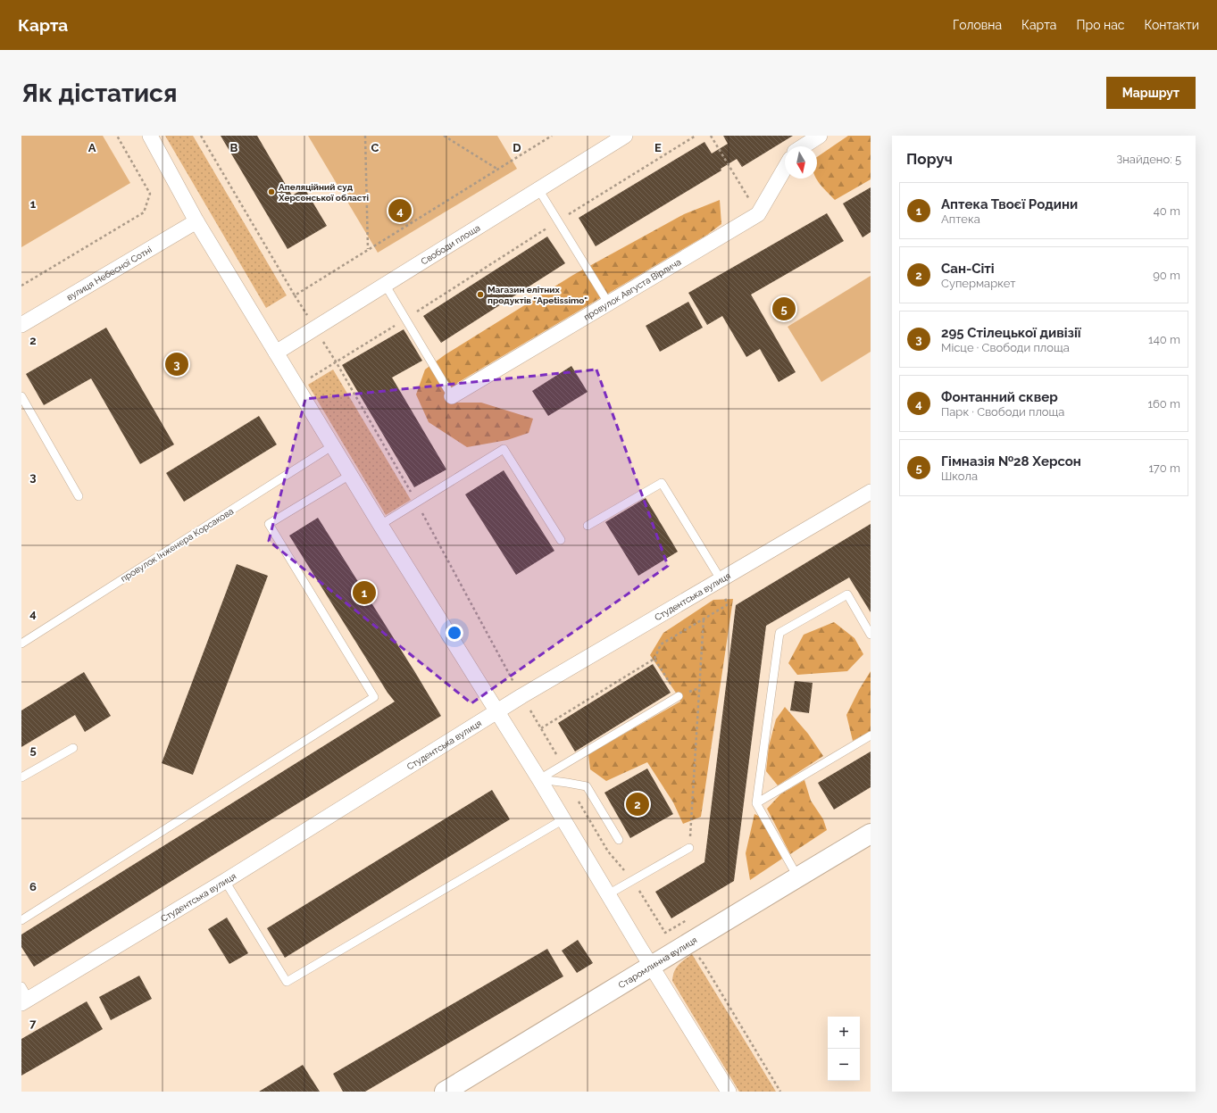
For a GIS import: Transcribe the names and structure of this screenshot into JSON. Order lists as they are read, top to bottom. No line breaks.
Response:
{"streets":{"street":["Свободи площа","вулиця Небесної Сотні","провулок Августа Вірлича","Студентська вулиця","Старомлинна вулиця"],"lane":["провулок Інженера Корсакова"]},"places":["Апеляційний суд Херсонської області","Магазин елітних продуктів \"Apetissimo\""],"north":"bottom","page":{"header":"Карта","nav":["Головна","Карта","Про нас","Контакти"],"buttons":"Маршрут","title":"Як дістатися","heading":["Поруч","Знайдено: 5"],"list":[{"mark":"1","name":"Аптека Твоєї Родини","note":"Аптека","value":"40 m"},{"mark":"2","name":"Сан-Сіті","note":"Супермаркет","value":"90 m"},{"mark":"3","name":"295 Стілецької дивізії","note":"Місце · Свободи площа","value":"140 m"},{"mark":"4","name":"Фонтанний сквер","note":"Парк · Свободи площа","value":"160 m"},{"mark":"5","name":"Гімназія №28 Херсон","note":"Школа","value":"170 m"}],"pins":["4","5","3","1","2"],"map_buttons":["+","−"]},"grid":{"columns":["A","B","C","D","E"],"rows":["1","2","3","4","5","6","7"]}}
